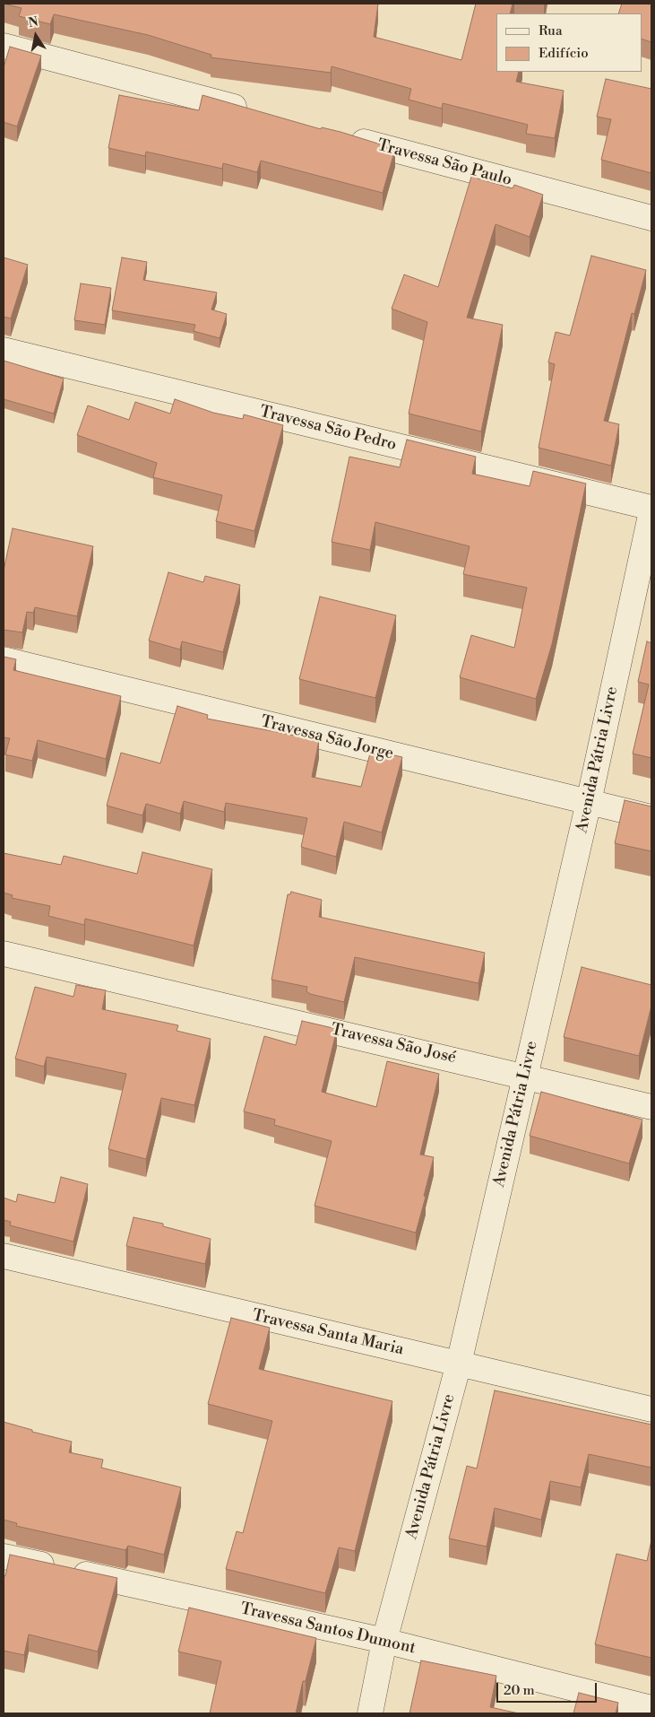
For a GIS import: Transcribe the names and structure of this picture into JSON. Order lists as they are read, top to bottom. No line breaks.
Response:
{"streets":{"street":["Travessa São Paulo","Travessa São Pedro","Travessa São Jorge","Avenida Pátria Livre","Travessa São José","Travessa Santa Maria","Travessa Santos Dumont"]},"crossings":[["Travessa São Jorge","Avenida Pátria Livre"],["Avenida Pátria Livre","Travessa São José"],["Avenida Pátria Livre","Travessa Santa Maria"],["Avenida Pátria Livre","Travessa Santos Dumont"]],"legend":["Rua","Edifício"],"scale_bar":"20 m","north":"top"}
